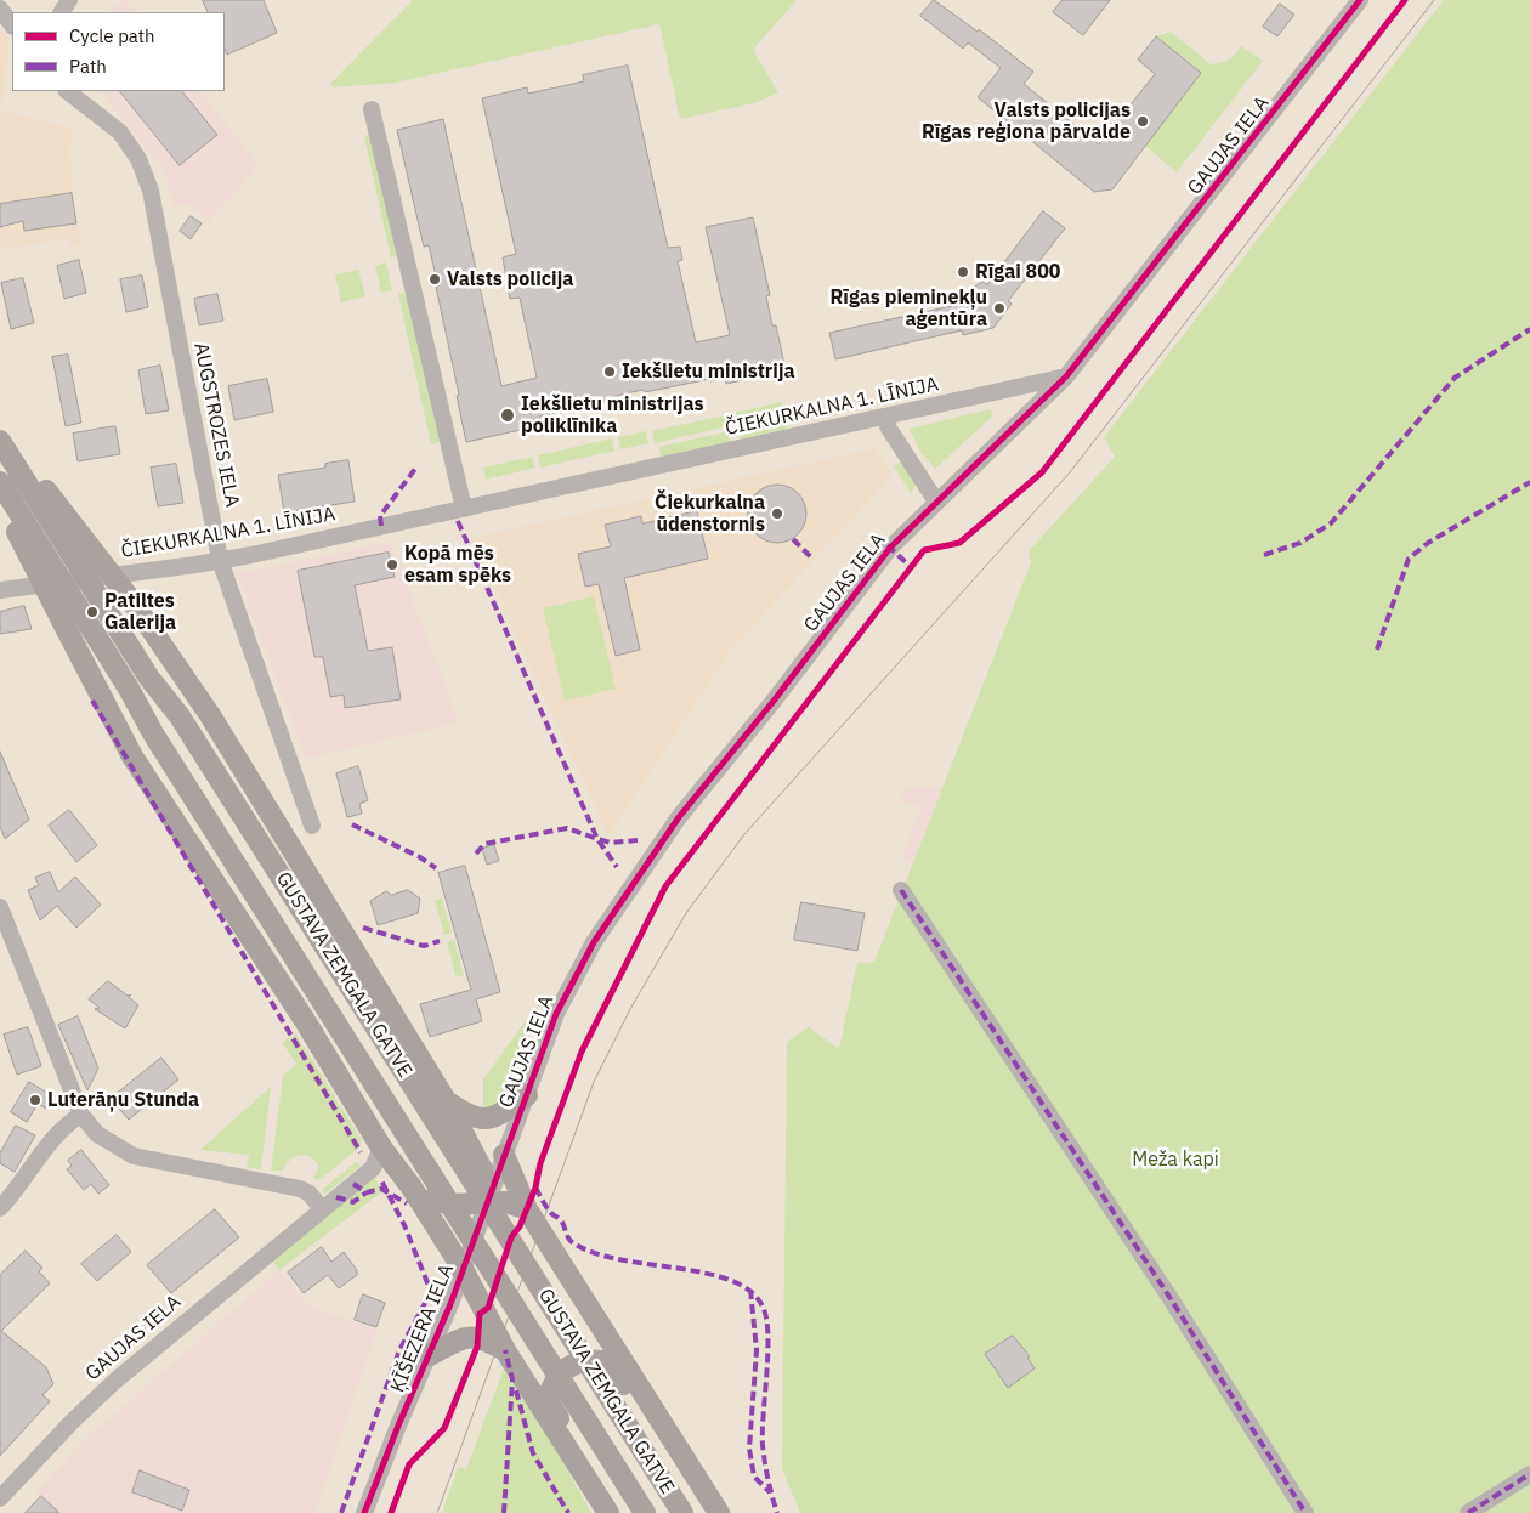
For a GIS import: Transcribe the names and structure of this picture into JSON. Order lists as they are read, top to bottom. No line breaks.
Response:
{"streets":{"main road":["GUSTAVA ZEMGALA GATVE"],"street":["GAUJAS IELA","ČIEKURKALNA 1. LĪNIJA","AUGSTROZES IELA","ĶĪŠEZERA IELA"]},"crossings":[["GAUJAS IELA","ČIEKURKALNA 1. LĪNIJA"],["GAUJAS IELA","ĶĪŠEZERA IELA"],["ČIEKURKALNA 1. LĪNIJA","AUGSTROZES IELA"]],"parks":["Meža kapi"],"places":["Valsts policijas Rīgas reģiona pārvalde","Rīgai 800","Valsts policija","Rīgas pieminekļu aģentūra","Iekšlietu ministrija","Iekšlietu ministrijas poliklīnika","Čiekurkalna ūdenstornis","Kopā mēs esam spēks","Patiltes Galerija","Luterāņu Stunda"],"legend":["Cycle path","Path"]}
